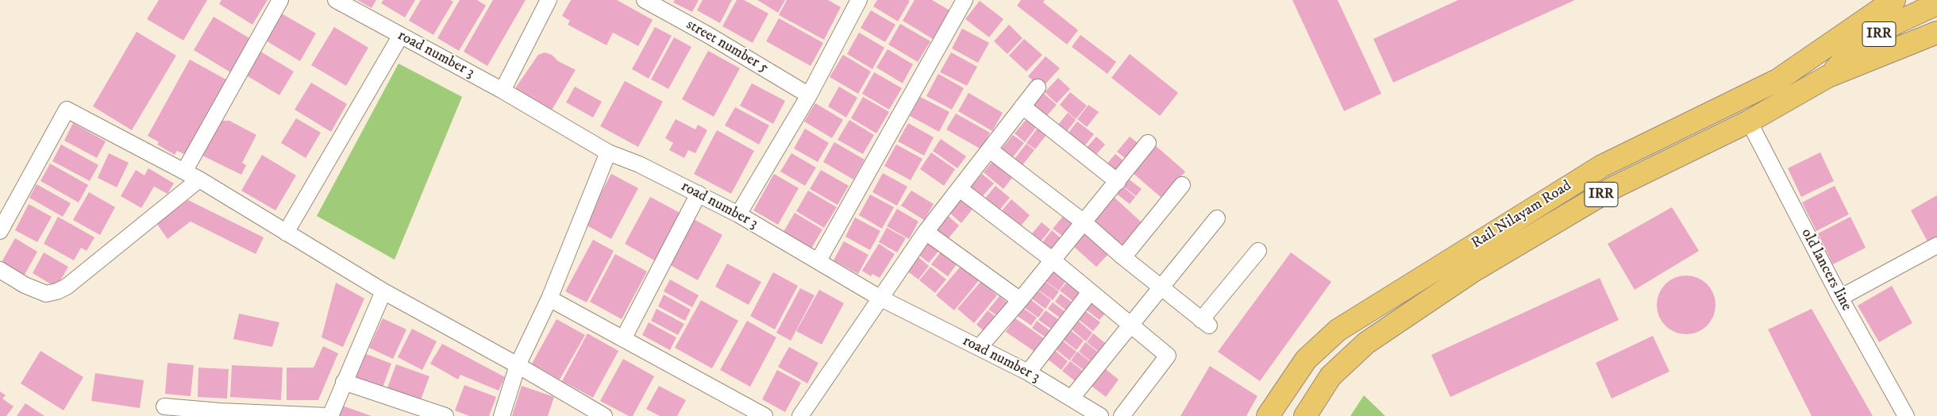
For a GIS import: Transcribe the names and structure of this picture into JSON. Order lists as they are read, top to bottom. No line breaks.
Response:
{"streets":{"main road":["IRR","Rail Nilayam Road"],"street":["street number 5","road number 3","old lancers line"]},"crossings":[["Rail Nilayam Road","old lancers line"]]}
